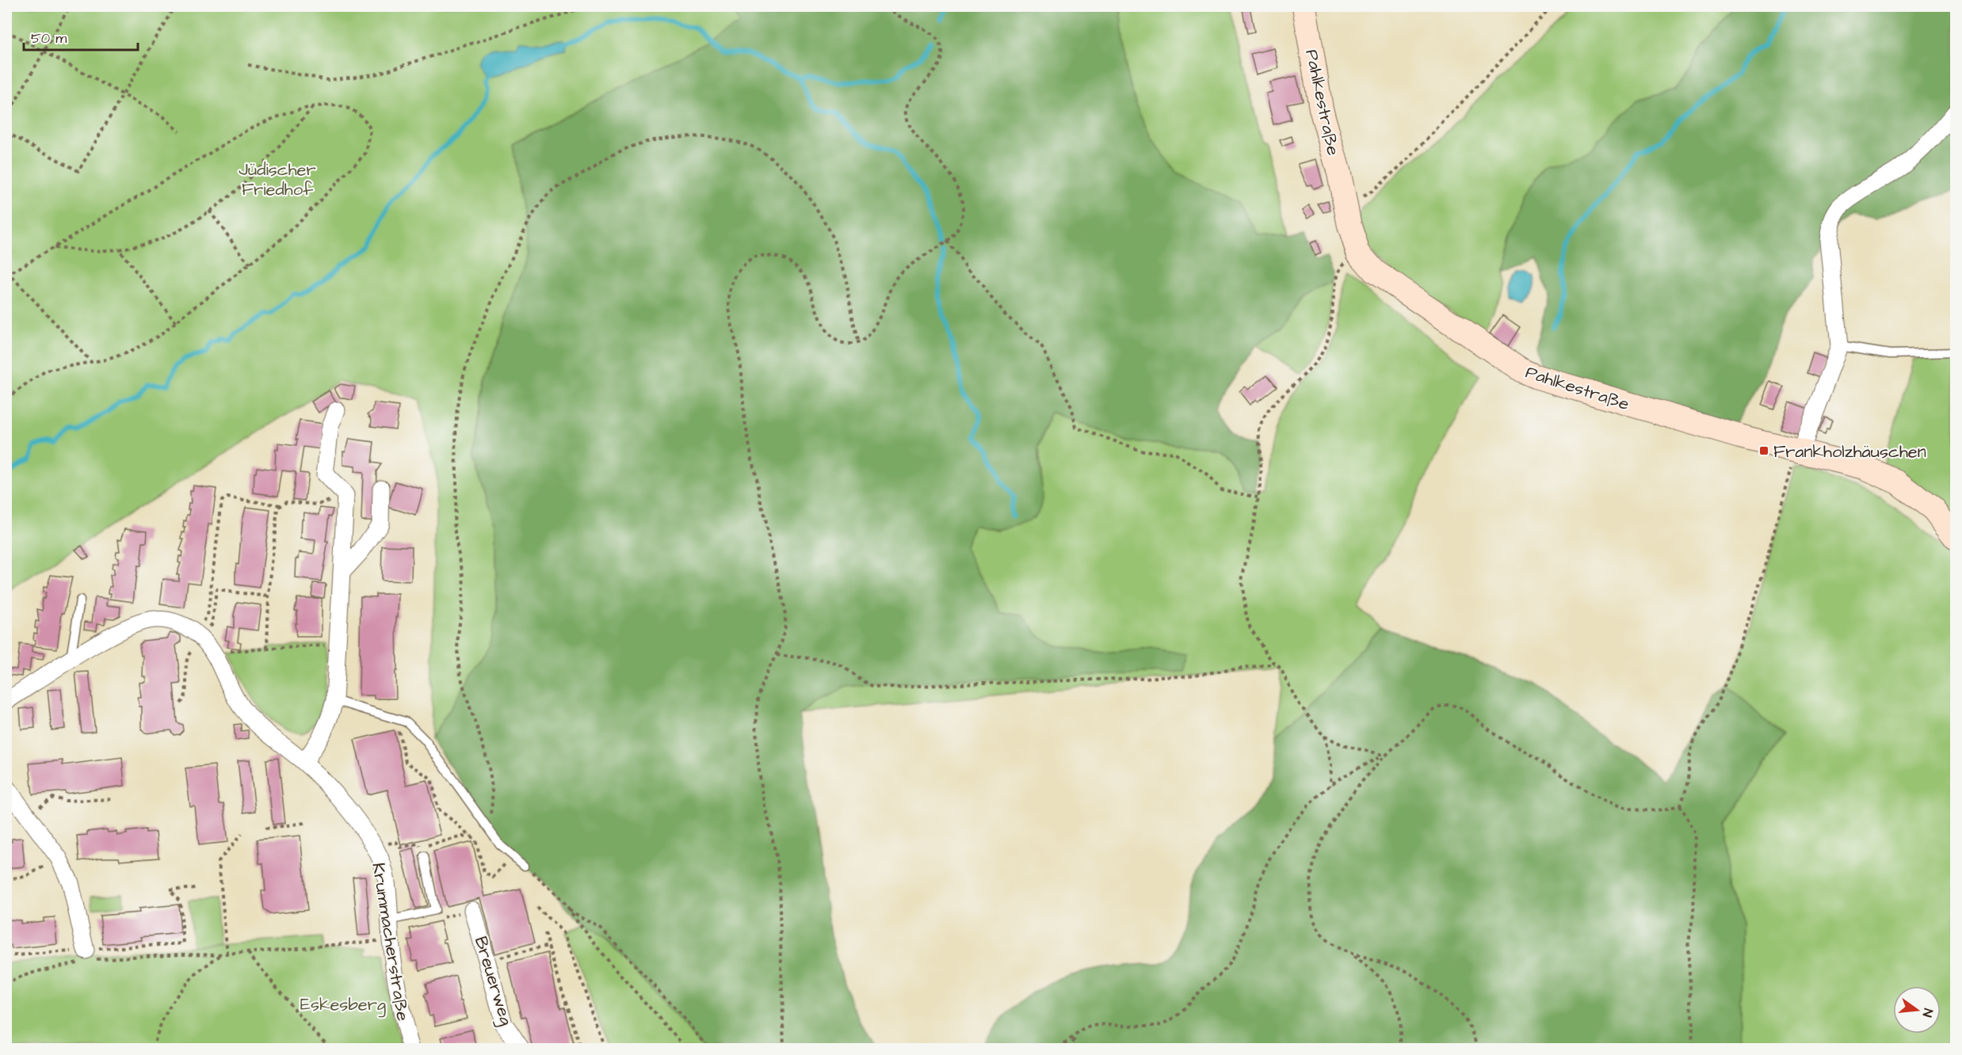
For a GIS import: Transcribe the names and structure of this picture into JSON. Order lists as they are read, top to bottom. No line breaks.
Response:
{"streets":{"street":["Pahlkestraße","Krummacherstraße","Breuerweg"]},"parks":["Jüdischer Friedhof","Eskesberg"],"places":{"transit":["Frankholzhäuschen"]},"scale_bar":"50 m","north":"right"}
